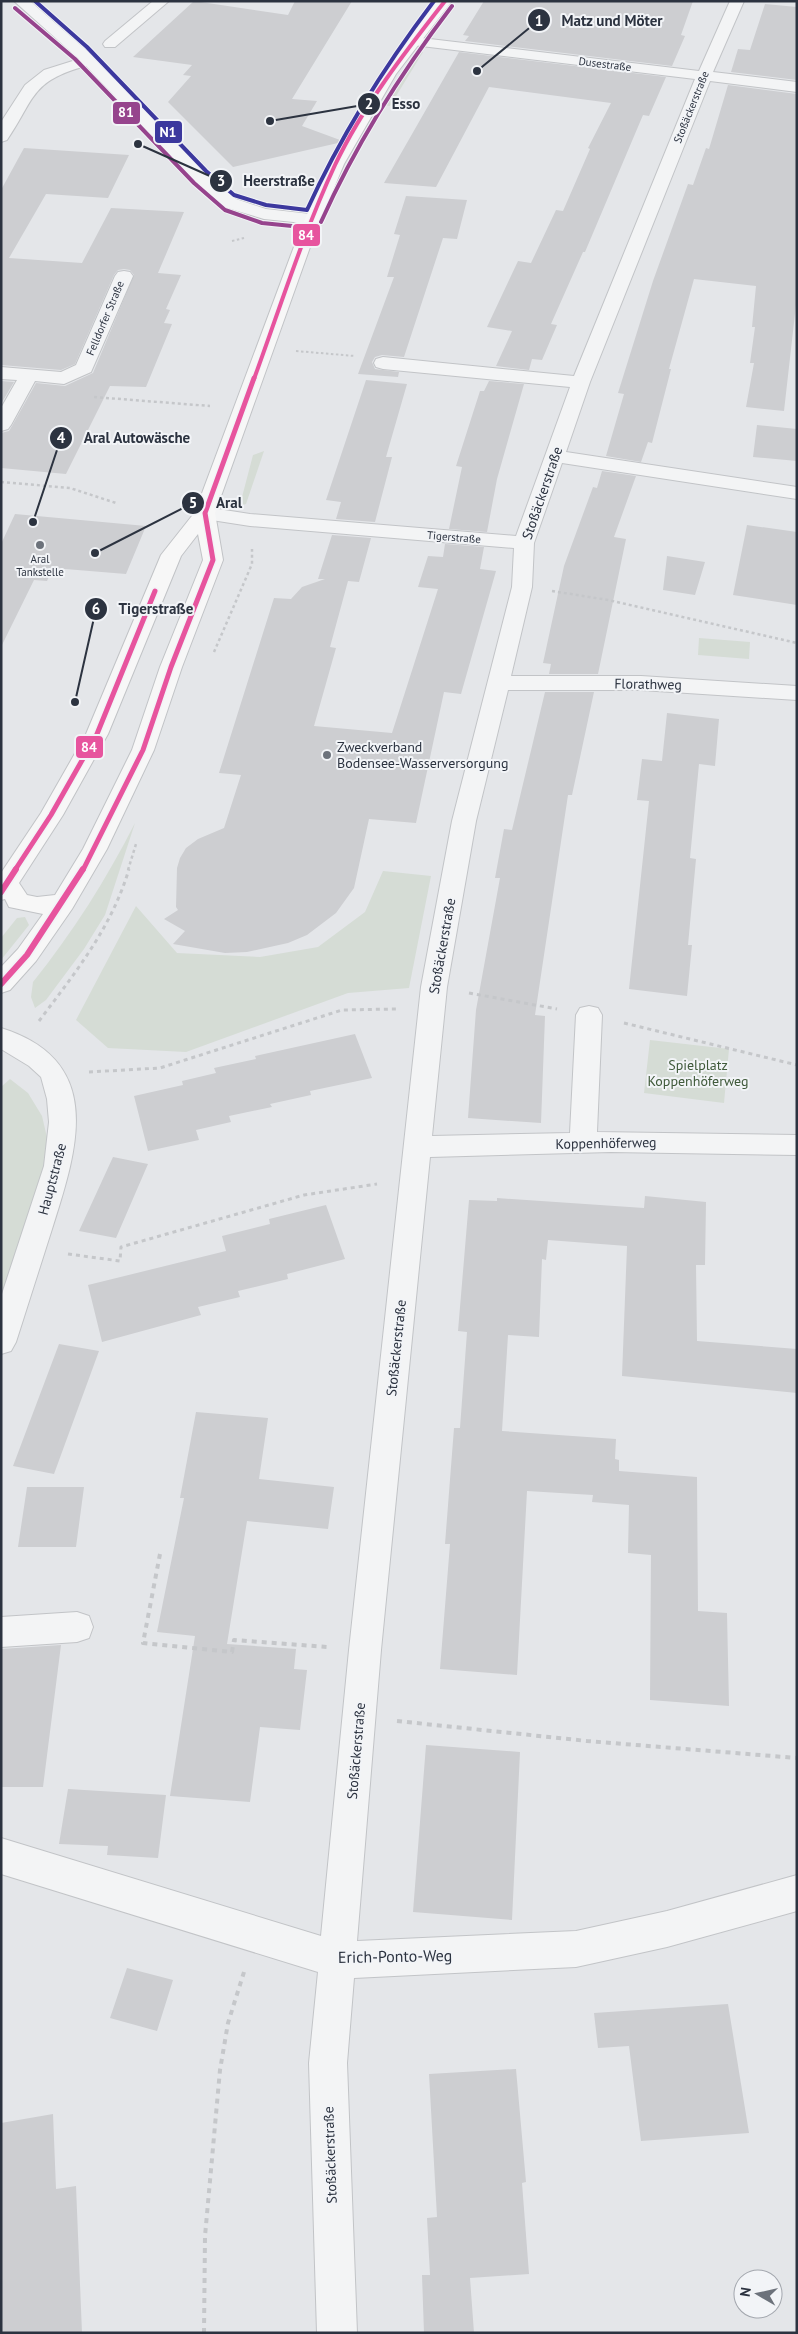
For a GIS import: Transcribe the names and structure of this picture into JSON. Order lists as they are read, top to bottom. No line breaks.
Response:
{"streets":{"street":["Dusestraße","Stoßäckerstraße","Felldorfer Straße","Tigerstraße","Florathweg","Koppenhöferweg","Hauptstraße","Erich-Ponto-Weg"]},"crossings":[["Dusestraße","Stoßäckerstraße"],["Stoßäckerstraße","Tigerstraße"],["Stoßäckerstraße","Florathweg"],["Stoßäckerstraße","Koppenhöferweg"],["Stoßäckerstraße","Erich-Ponto-Weg"]],"parks":["Spielplatz Koppenhöferweg"],"places":["Matz und Möter","Esso","Heerstraße","Aral Autowäsche","Aral Tankstelle","Aral","Tigerstraße","Zweckverband Bodensee-Wasserversorgung"],"lines":["transit line 84","transit line N1","transit line 81"],"north":"left"}
